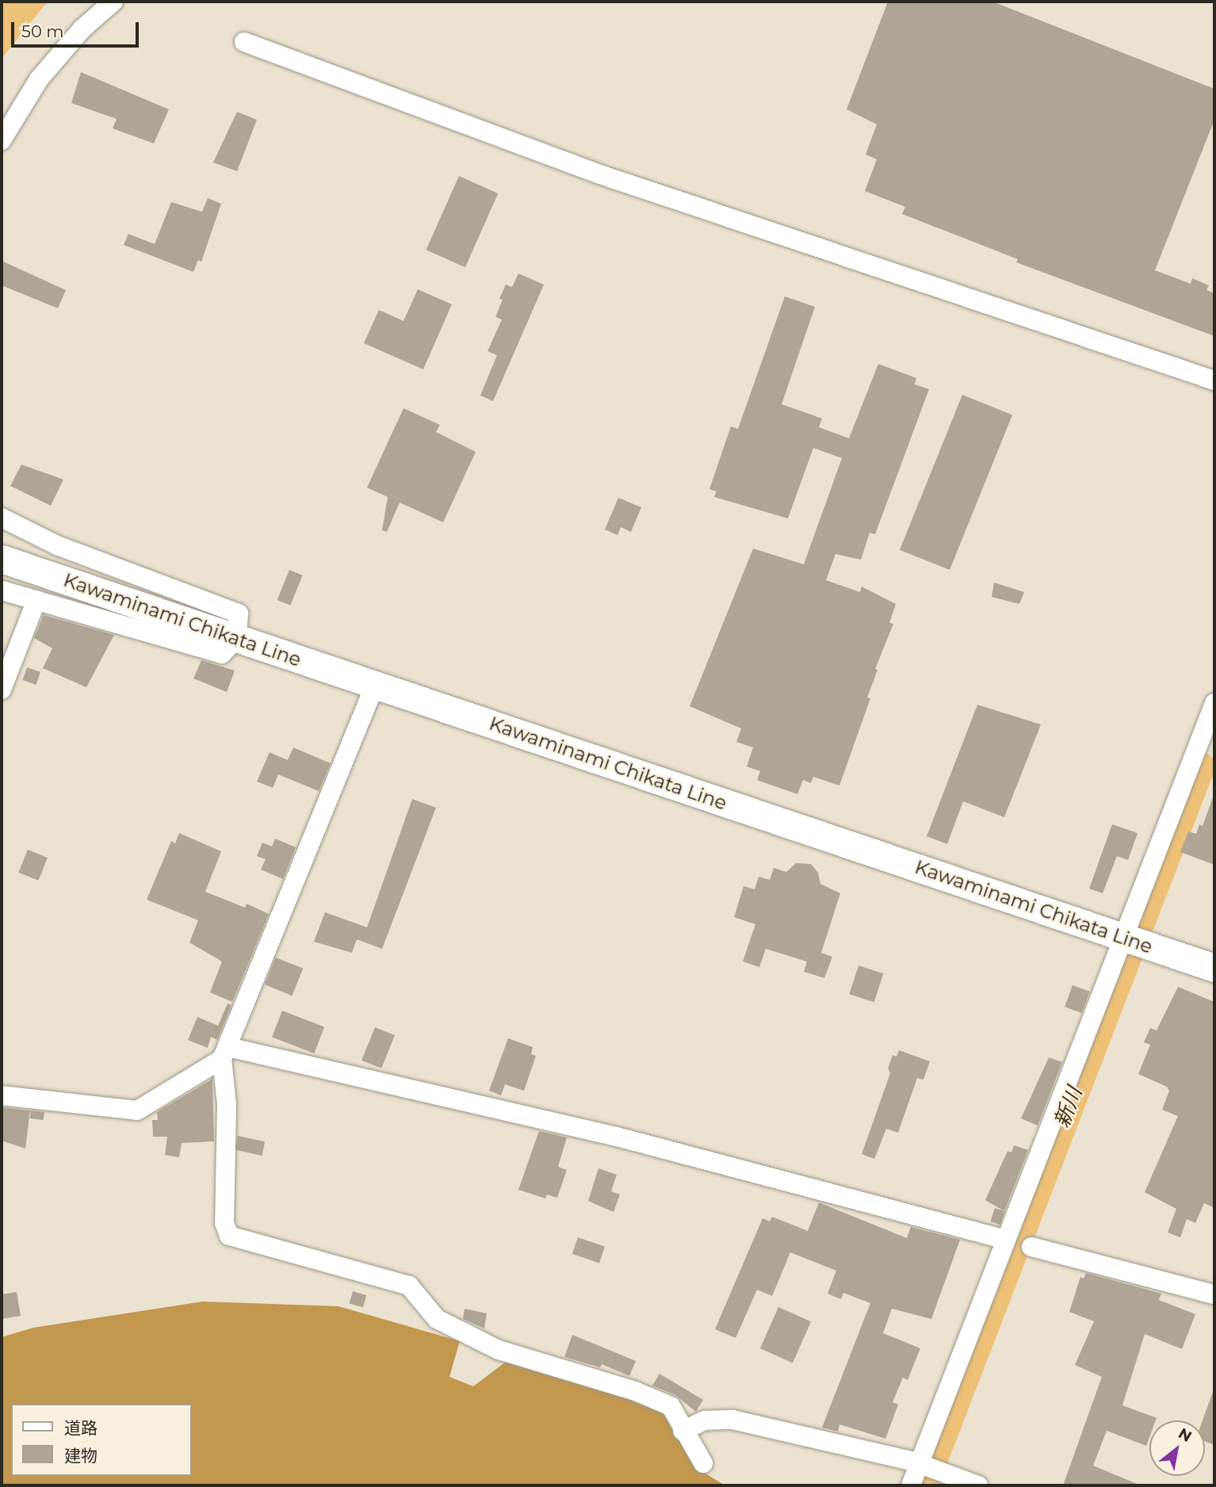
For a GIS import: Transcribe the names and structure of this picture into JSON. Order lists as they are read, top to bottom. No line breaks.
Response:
{"streets":{"main road":["Kawaminami Chikata Line"]},"water":["新川"],"legend":["道路","建物"],"scale_bar":"50 m","north":"top right"}
